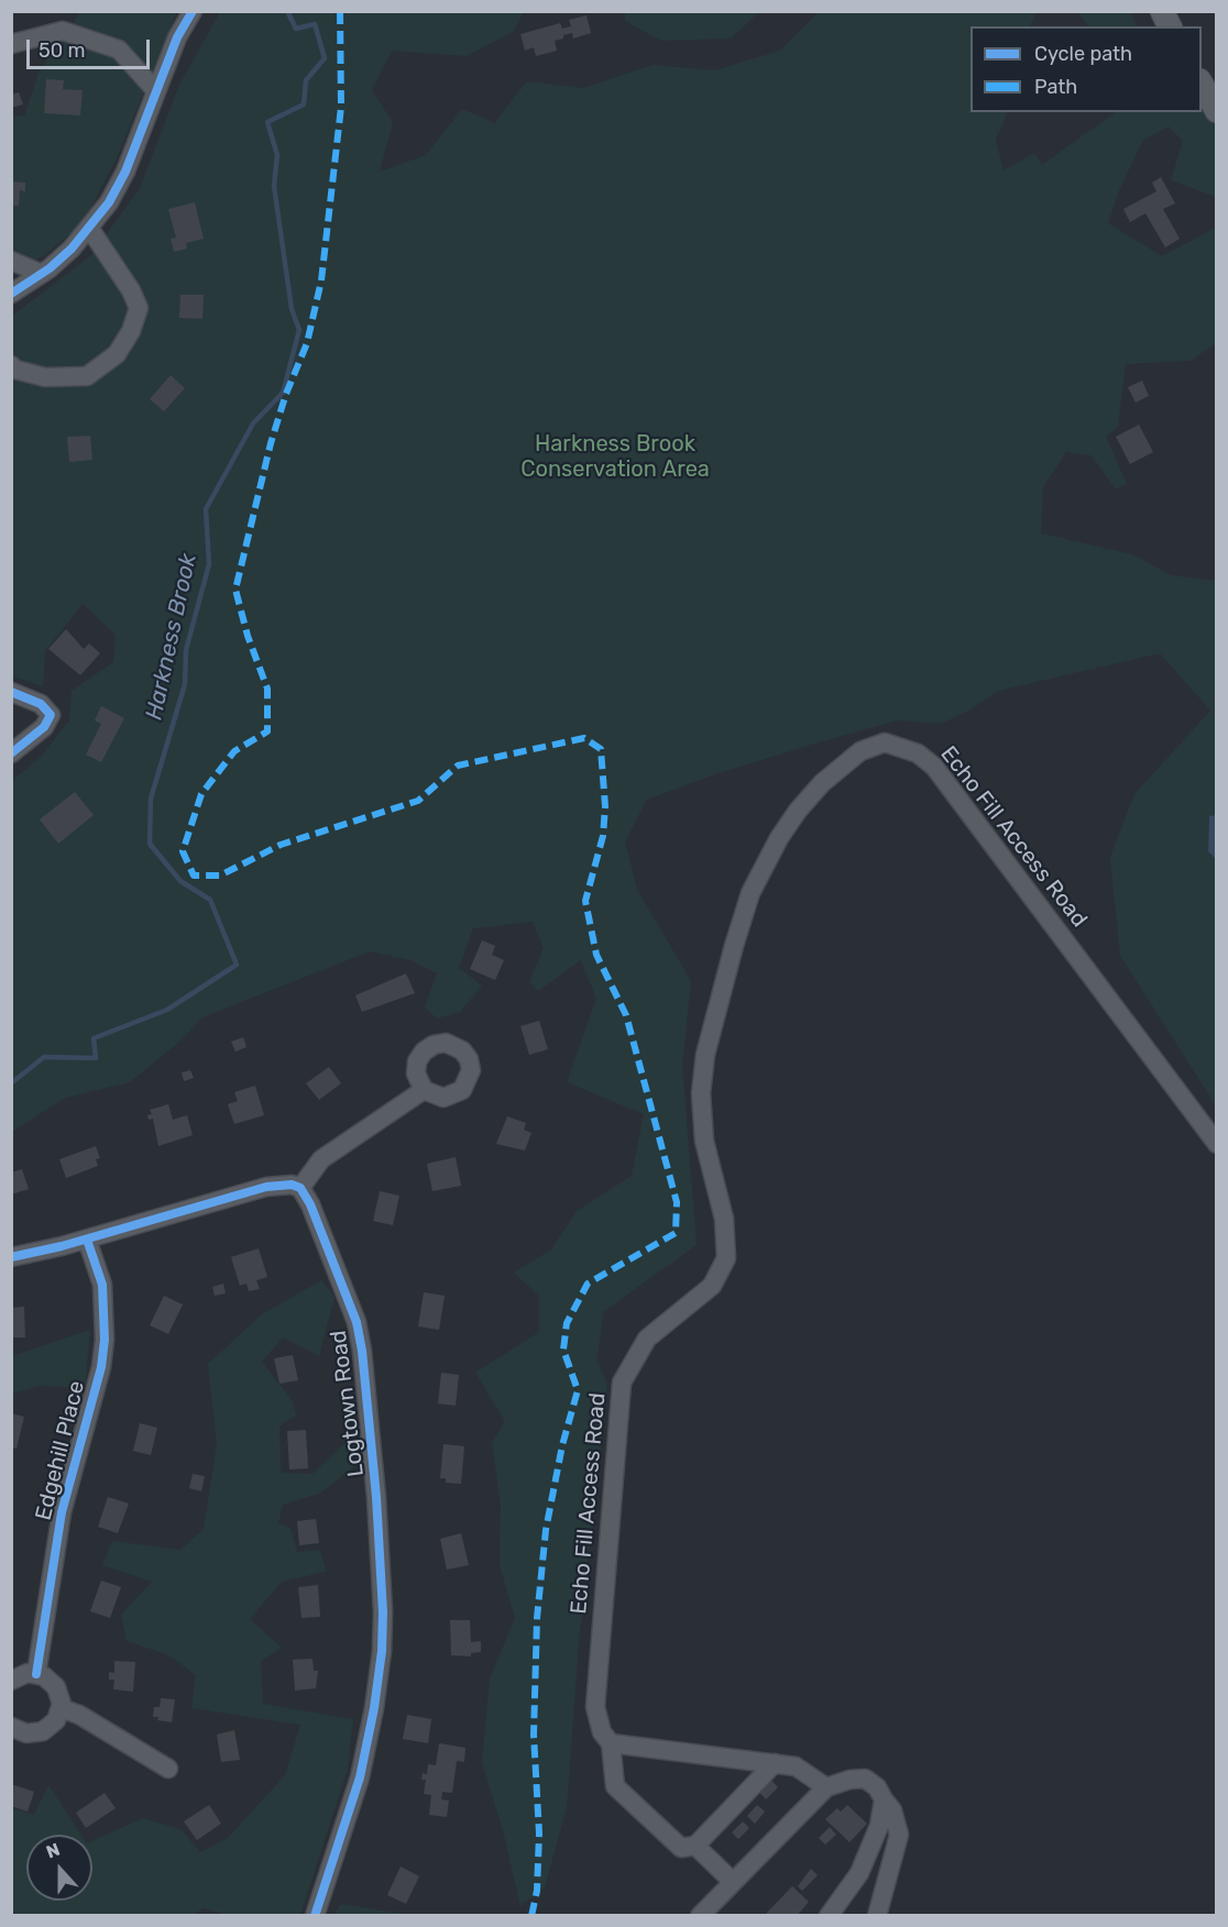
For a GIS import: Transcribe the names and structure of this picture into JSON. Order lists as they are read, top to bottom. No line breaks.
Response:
{"streets":{"street":["Echo Fill Access Road","Logtown Road","Edgehill Place"]},"water":["Harkness Brook"],"parks":["Harkness Brook Conservation Area"],"legend":["Cycle path","Path"],"scale_bar":"50 m","north":"top"}
